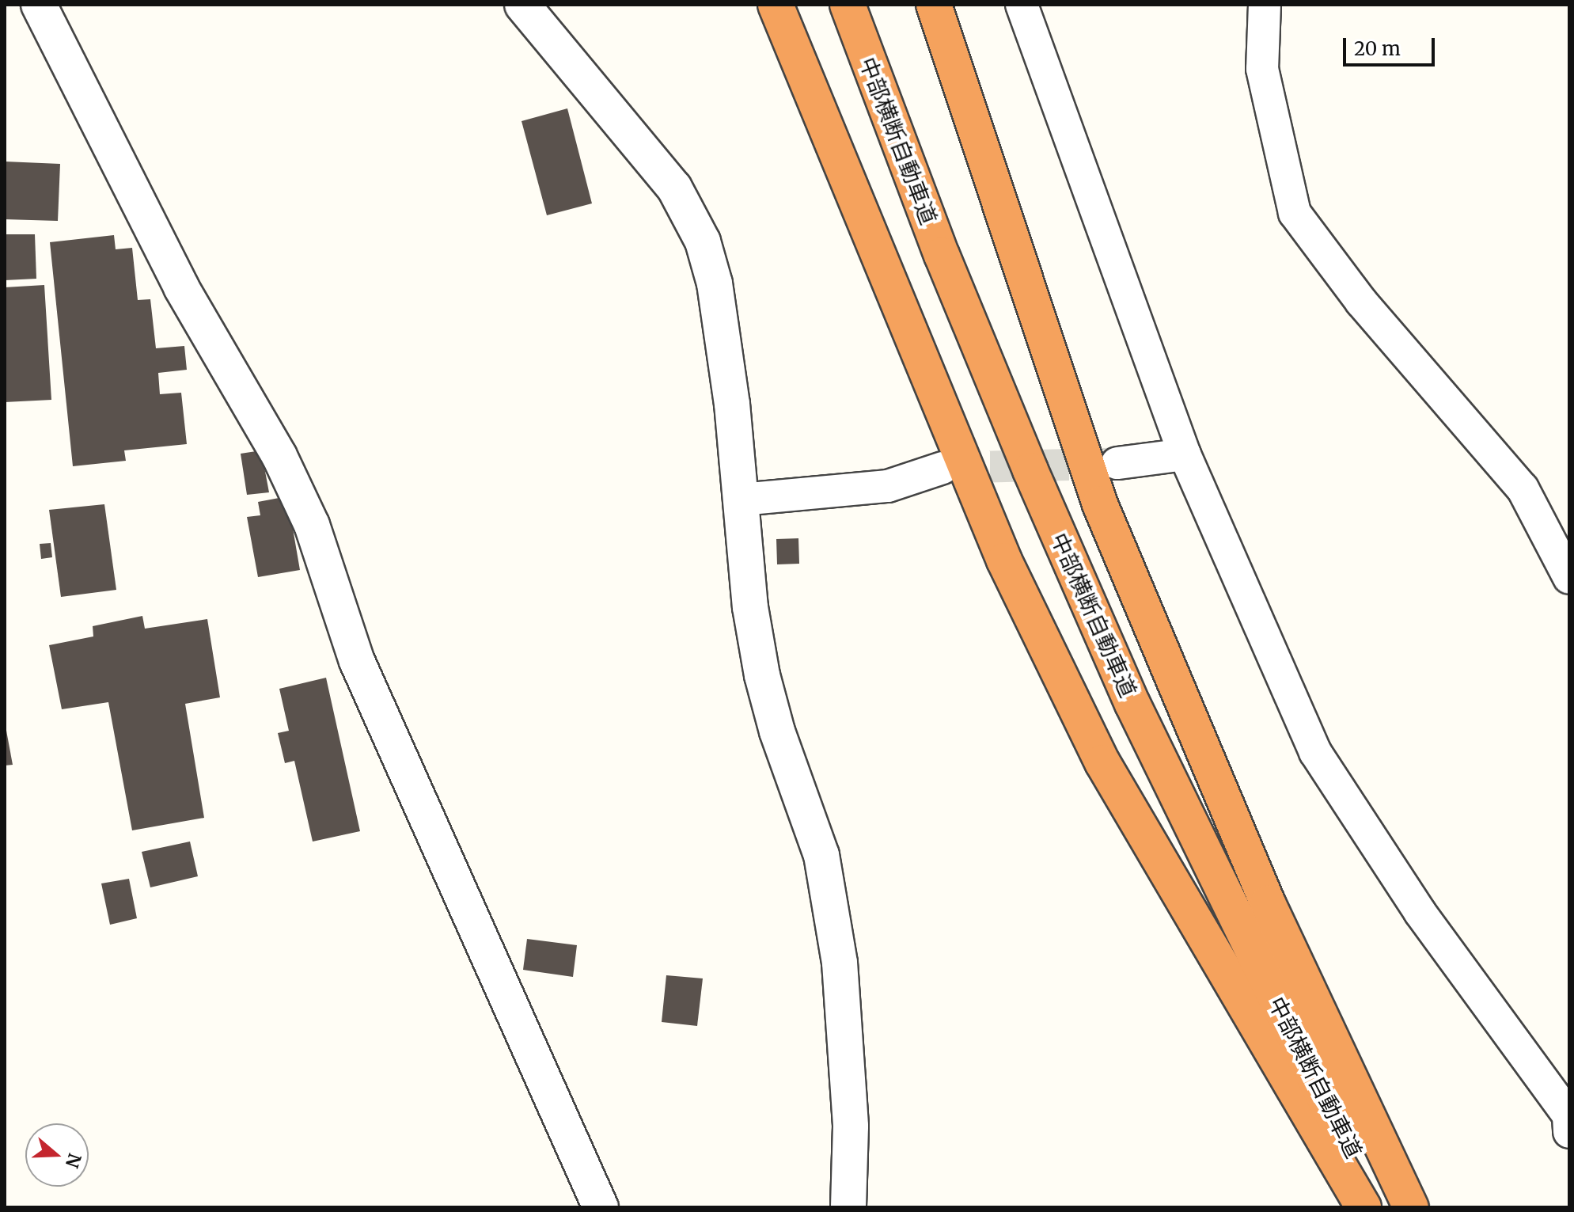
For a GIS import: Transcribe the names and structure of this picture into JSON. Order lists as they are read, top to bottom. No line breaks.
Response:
{"streets":{"highway":["中部横断自動車道"]},"scale_bar":"20 m","north":"right"}
